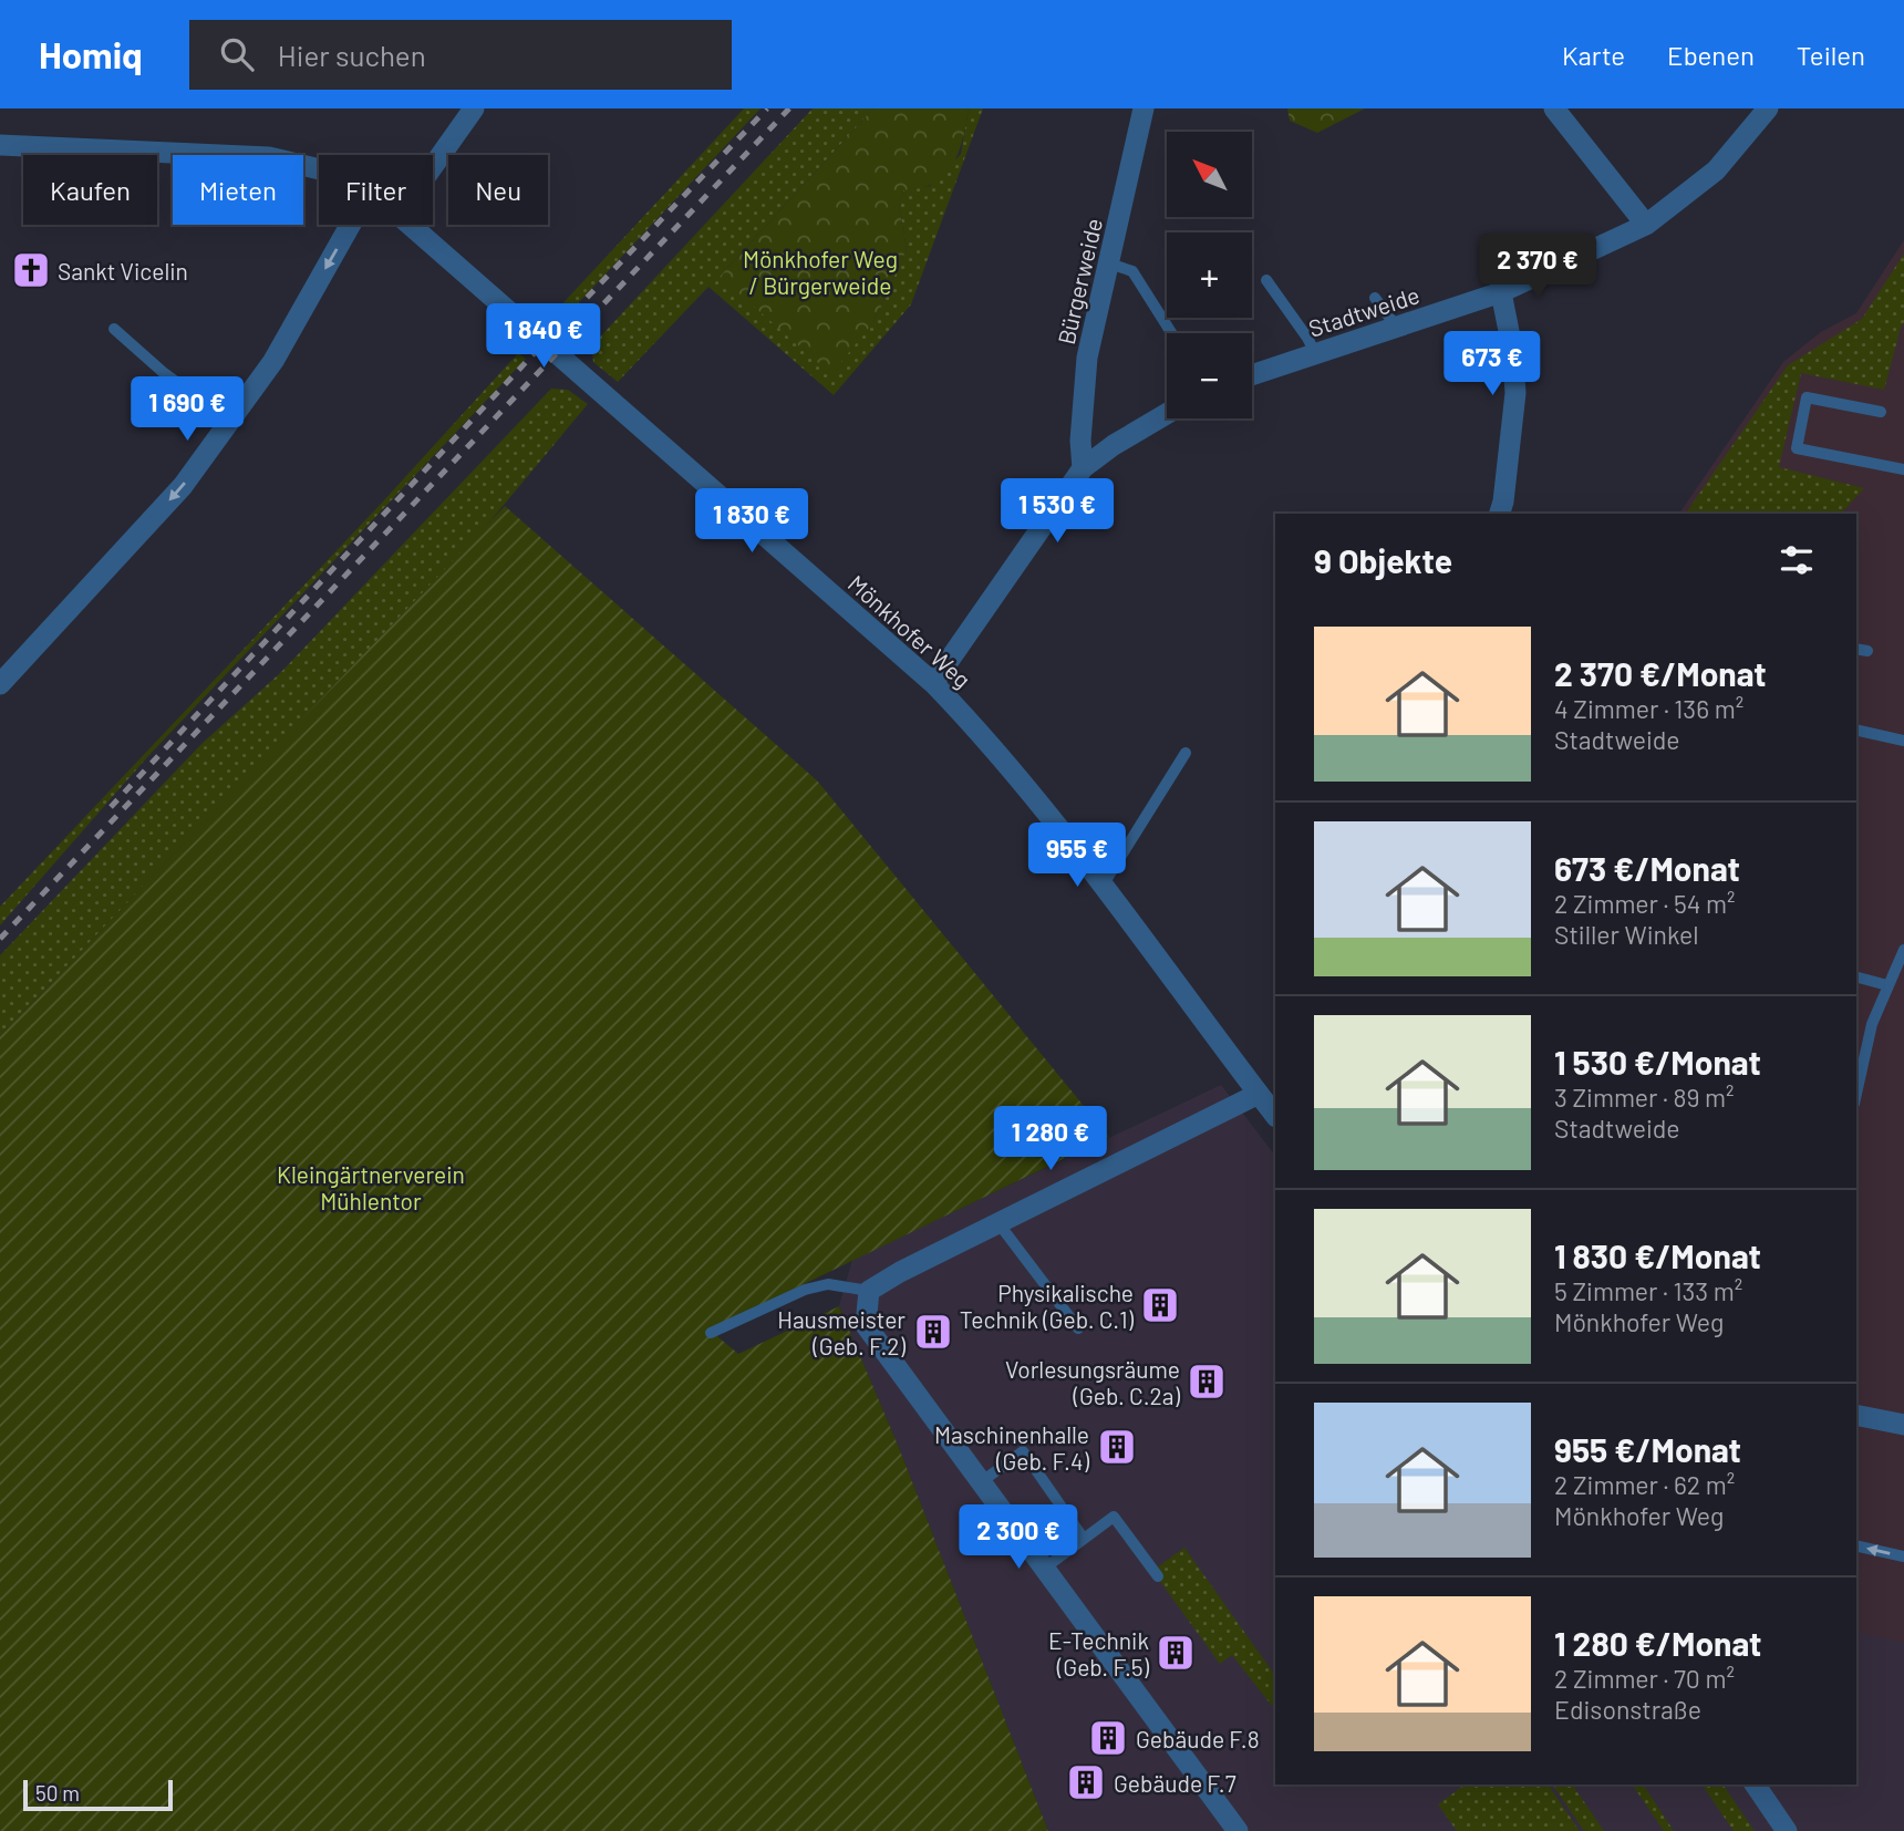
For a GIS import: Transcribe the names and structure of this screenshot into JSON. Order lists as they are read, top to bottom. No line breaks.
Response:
{"streets":{"street":["Bürgerweide","Stadtweide","Mönkhofer Weg"]},"parks":["Mönkhofer Weg / Bürgerweide","Kleingärtnerverein Mühlentor"],"places":{"church":["Sankt Vicelin"],"building":["Physikalische Technik (Geb. C.1)","Hausmeister (Geb. F.2)","Vorlesungsräume (Geb. C.2a)","Maschinenhalle (Geb. F.4)","E-Technik (Geb. F.5)","Gebäude F.8","Gebäude F.7"]},"scale_bar":"50 m","north":"top left","page":{"header":"Homiq","search":"Hier suchen","nav":["Karte","Ebenen","Teilen"],"map_buttons":["+","−"],"chip":["Kaufen","Mieten","Filter","Neu"],"price":["2 370 €","1 840 €","673 €","1 690 €","1 530 €","1 830 €","955 €","1 280 €","2 300 €"],"heading":"9 Objekte","list":[{"name":"2 370 €/Monat","note":"4 Zimmer · 136 m² · Stadtweide"},{"name":"673 €/Monat","note":"2 Zimmer · 54 m² · Stiller Winkel"},{"name":"1 530 €/Monat","note":"3 Zimmer · 89 m² · Stadtweide"},{"name":"1 830 €/Monat","note":"5 Zimmer · 133 m² · Mönkhofer Weg"},{"name":"955 €/Monat","note":"2 Zimmer · 62 m² · Mönkhofer Weg"},{"name":"1 280 €/Monat","note":"2 Zimmer · 70 m² · Edisonstraße"}],"scale":"50 m"}}
